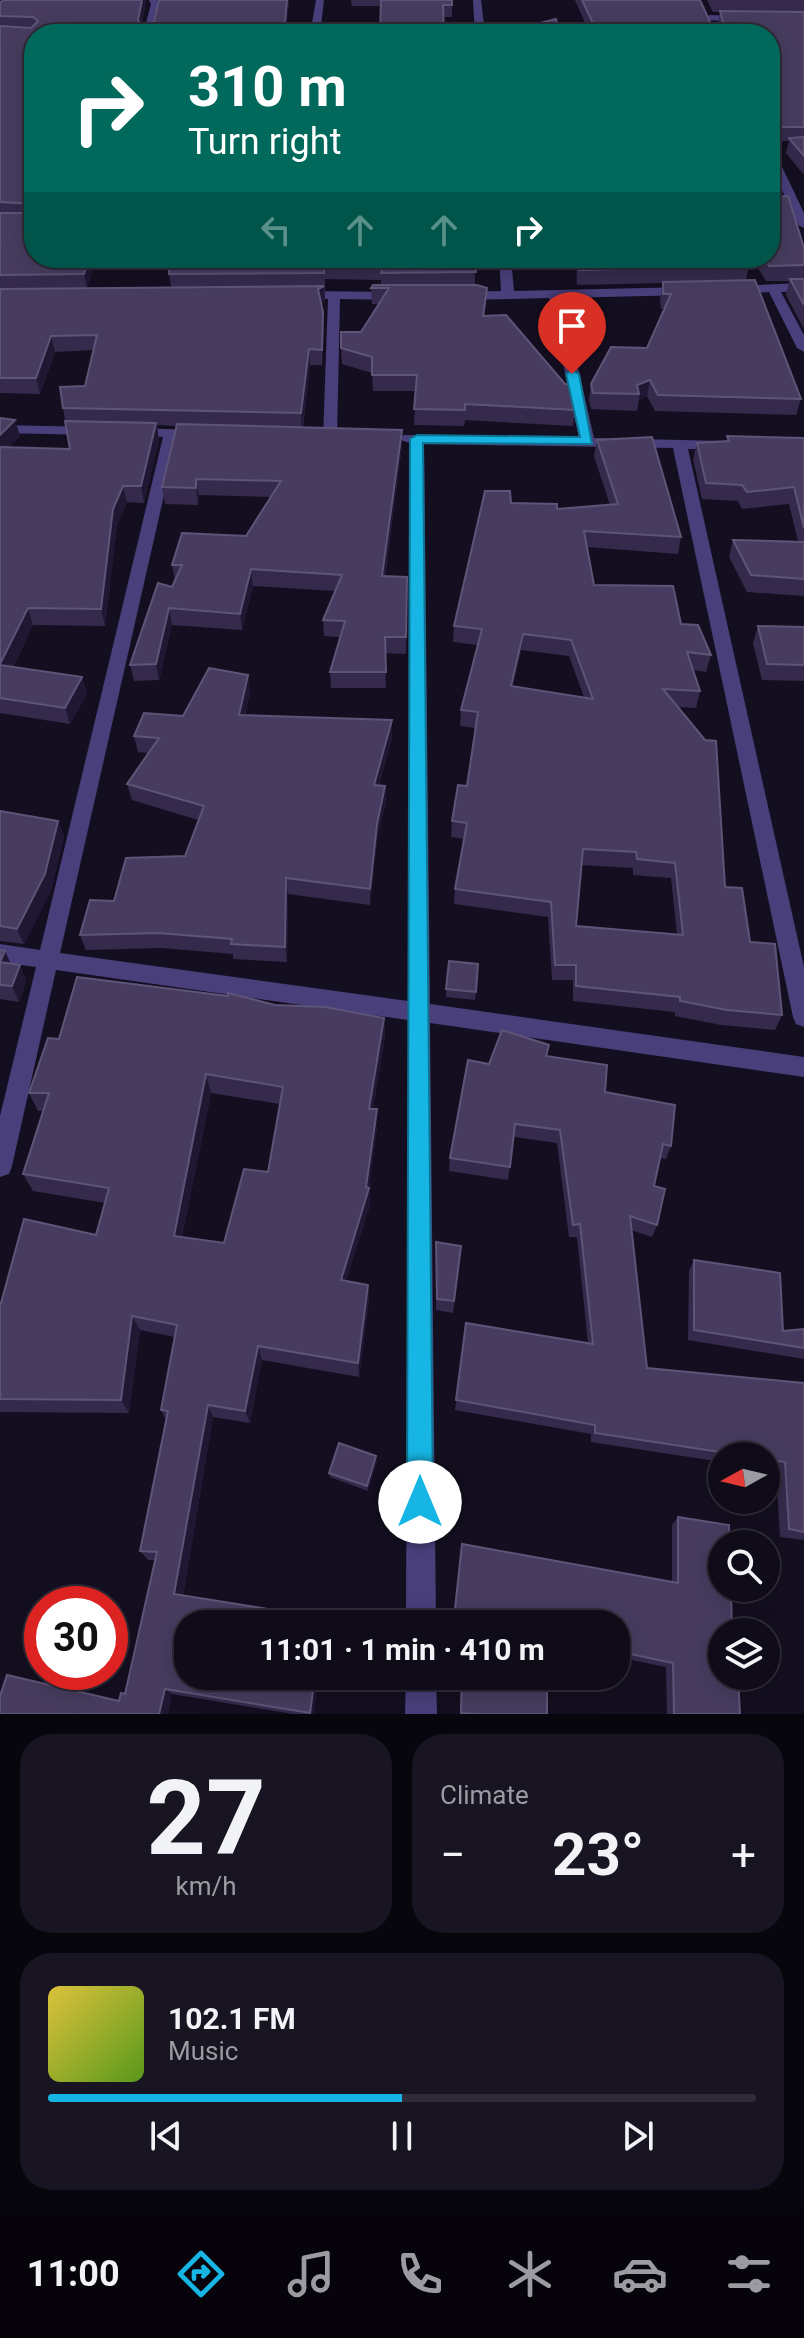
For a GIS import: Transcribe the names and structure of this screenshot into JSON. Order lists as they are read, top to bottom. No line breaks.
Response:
{"north":"left","page":{"turn":["310 m","Turn right"],"limit":"30","trip":"11:01 · 1 min · 410 m","tile":[["27","km/h"],"Climate"],"heat":["−","23°","+"],"song":["102.1 FM","Music"],"tabs":"11:00"}}
